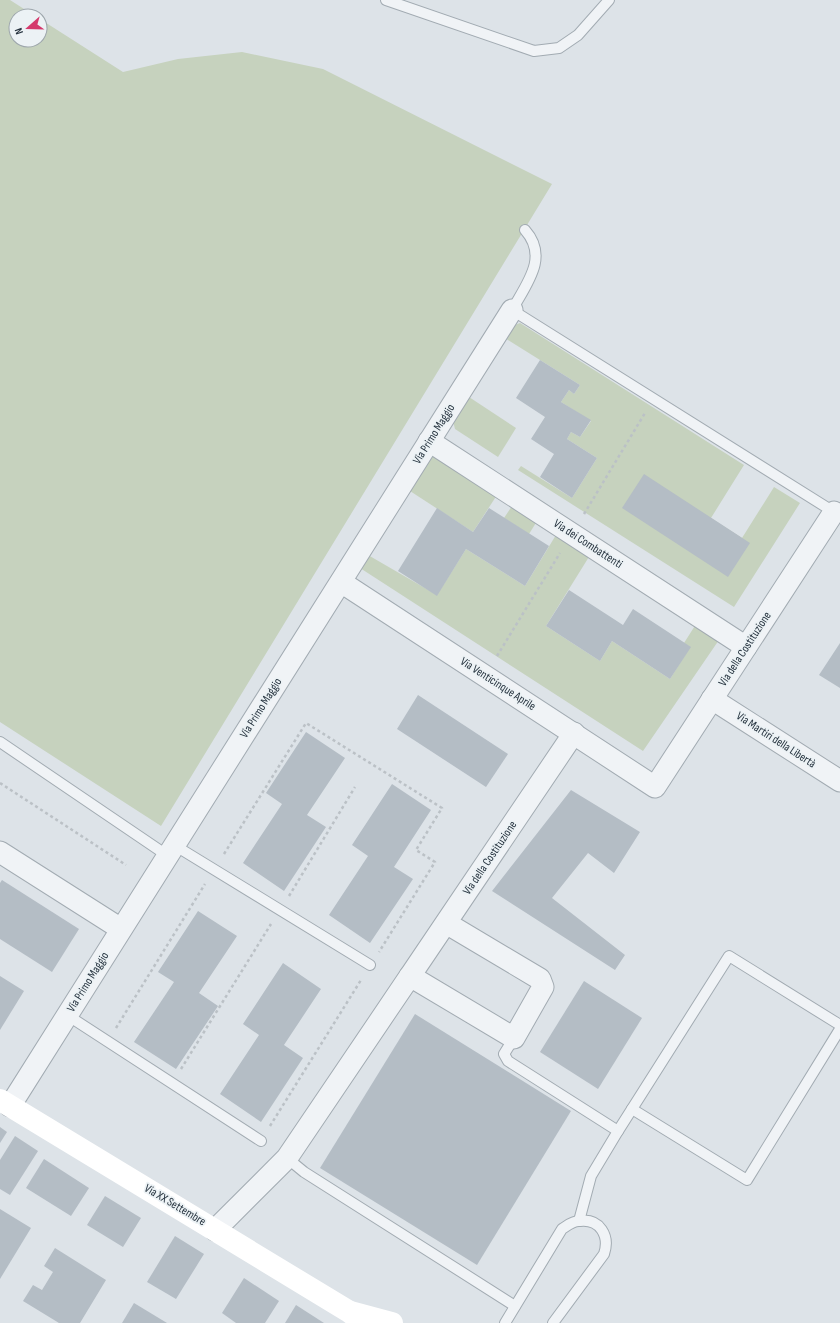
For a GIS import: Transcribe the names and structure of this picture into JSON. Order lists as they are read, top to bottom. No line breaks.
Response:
{"streets":{"main road":["Via XX Settembre"],"street":["Via Primo Maggio","Via dei Combattenti","Via della Costituzione","Via Venticinque Aprile","Via Martiri della Libertà"]},"crossings":[["Via Primo Maggio","Via dei Combattenti"],["Via Primo Maggio","Via Venticinque Aprile"],["Via Primo Maggio","Via XX Settembre"],["Via dei Combattenti","Via della Costituzione"],["Via della Costituzione","Via Venticinque Aprile"],["Via della Costituzione","Via Martiri della Libertà"],["Via della Costituzione","Via XX Settembre"]],"north":"left"}
